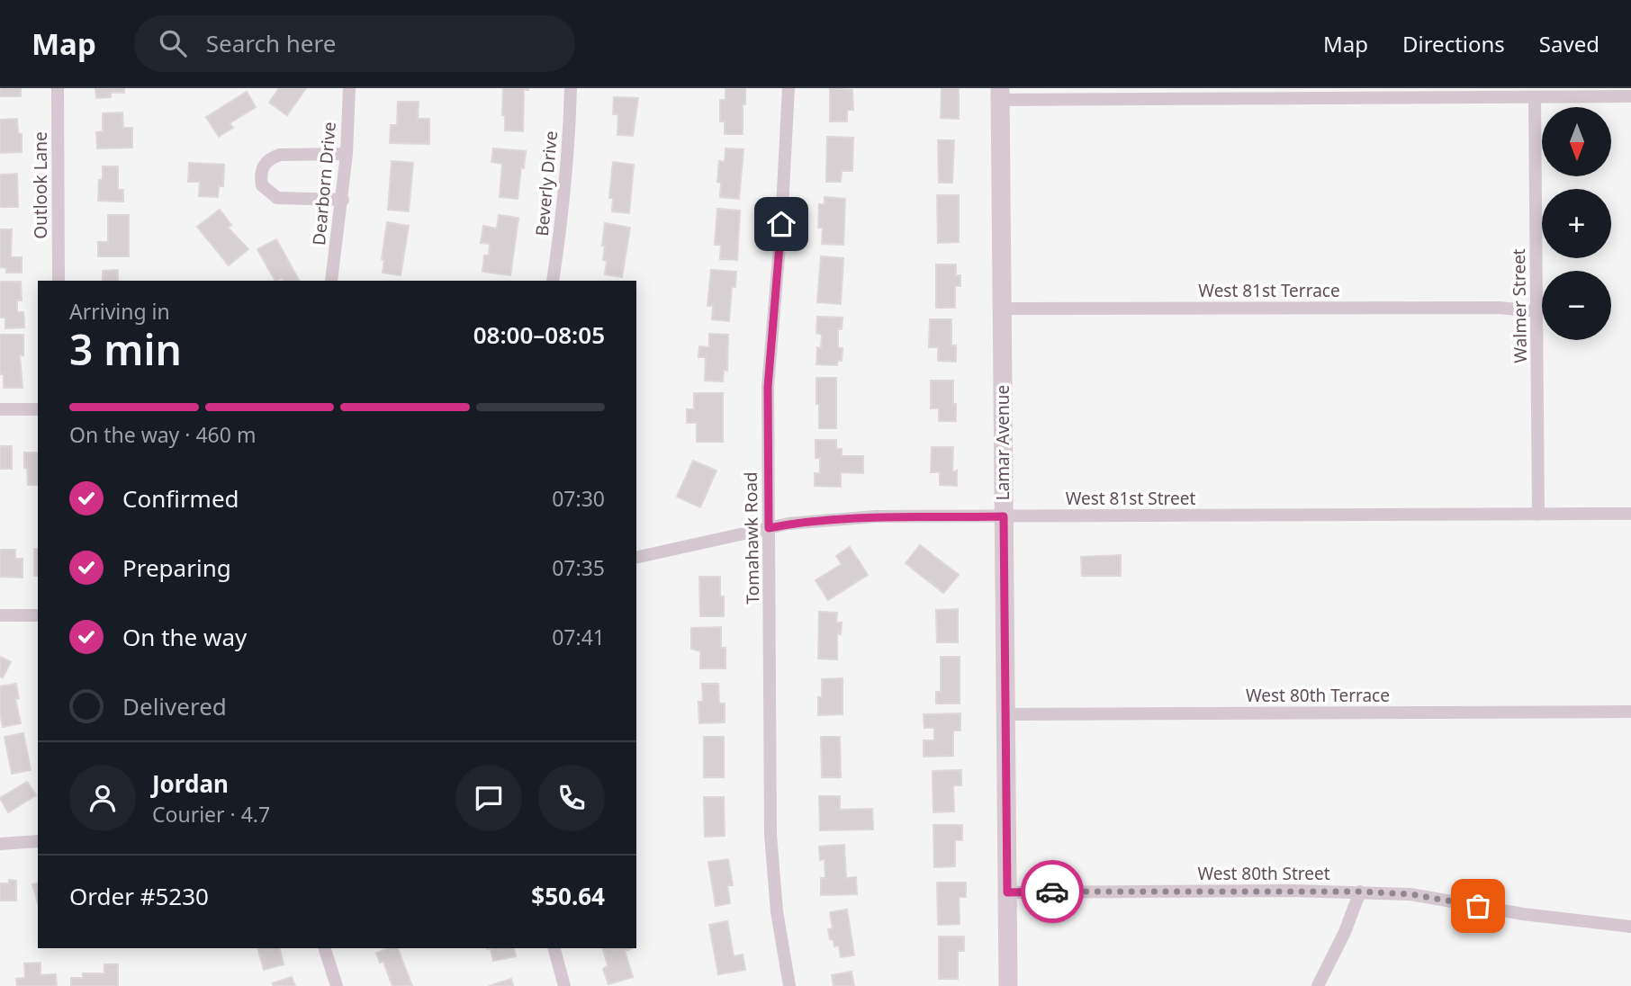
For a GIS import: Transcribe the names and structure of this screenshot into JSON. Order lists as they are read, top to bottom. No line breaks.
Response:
{"streets":{"street":["Dearborn Drive","Beverly Drive","Outlook Lane","West 81st Terrace","Walmer Street","Lamar Avenue","West 81st Street","Tomahawk Road","West 80th Terrace","West 80th Street"]},"crossings":[["West 81st Terrace","Walmer Street"],["West 81st Terrace","Lamar Avenue"],["Walmer Street","West 81st Street"],["Lamar Avenue","West 81st Street"],["Lamar Avenue","West 80th Terrace"],["Lamar Avenue","West 80th Street"],["West 81st Street","Tomahawk Road"]],"north":"bottom","page":{"header":"Map","search":"Search here","nav":["Map","Directions","Saved"],"map_buttons":["+","−"],"heading":["3 min","Arriving in","08:00–08:05"],"panel":["Jordan","Courier · 4.7","Order #5230","$50.64"],"bar":"On the way · 460 m","list":[["Confirmed","07:30"],["Preparing","07:35"],["On the way","07:41"],"Delivered"]}}
